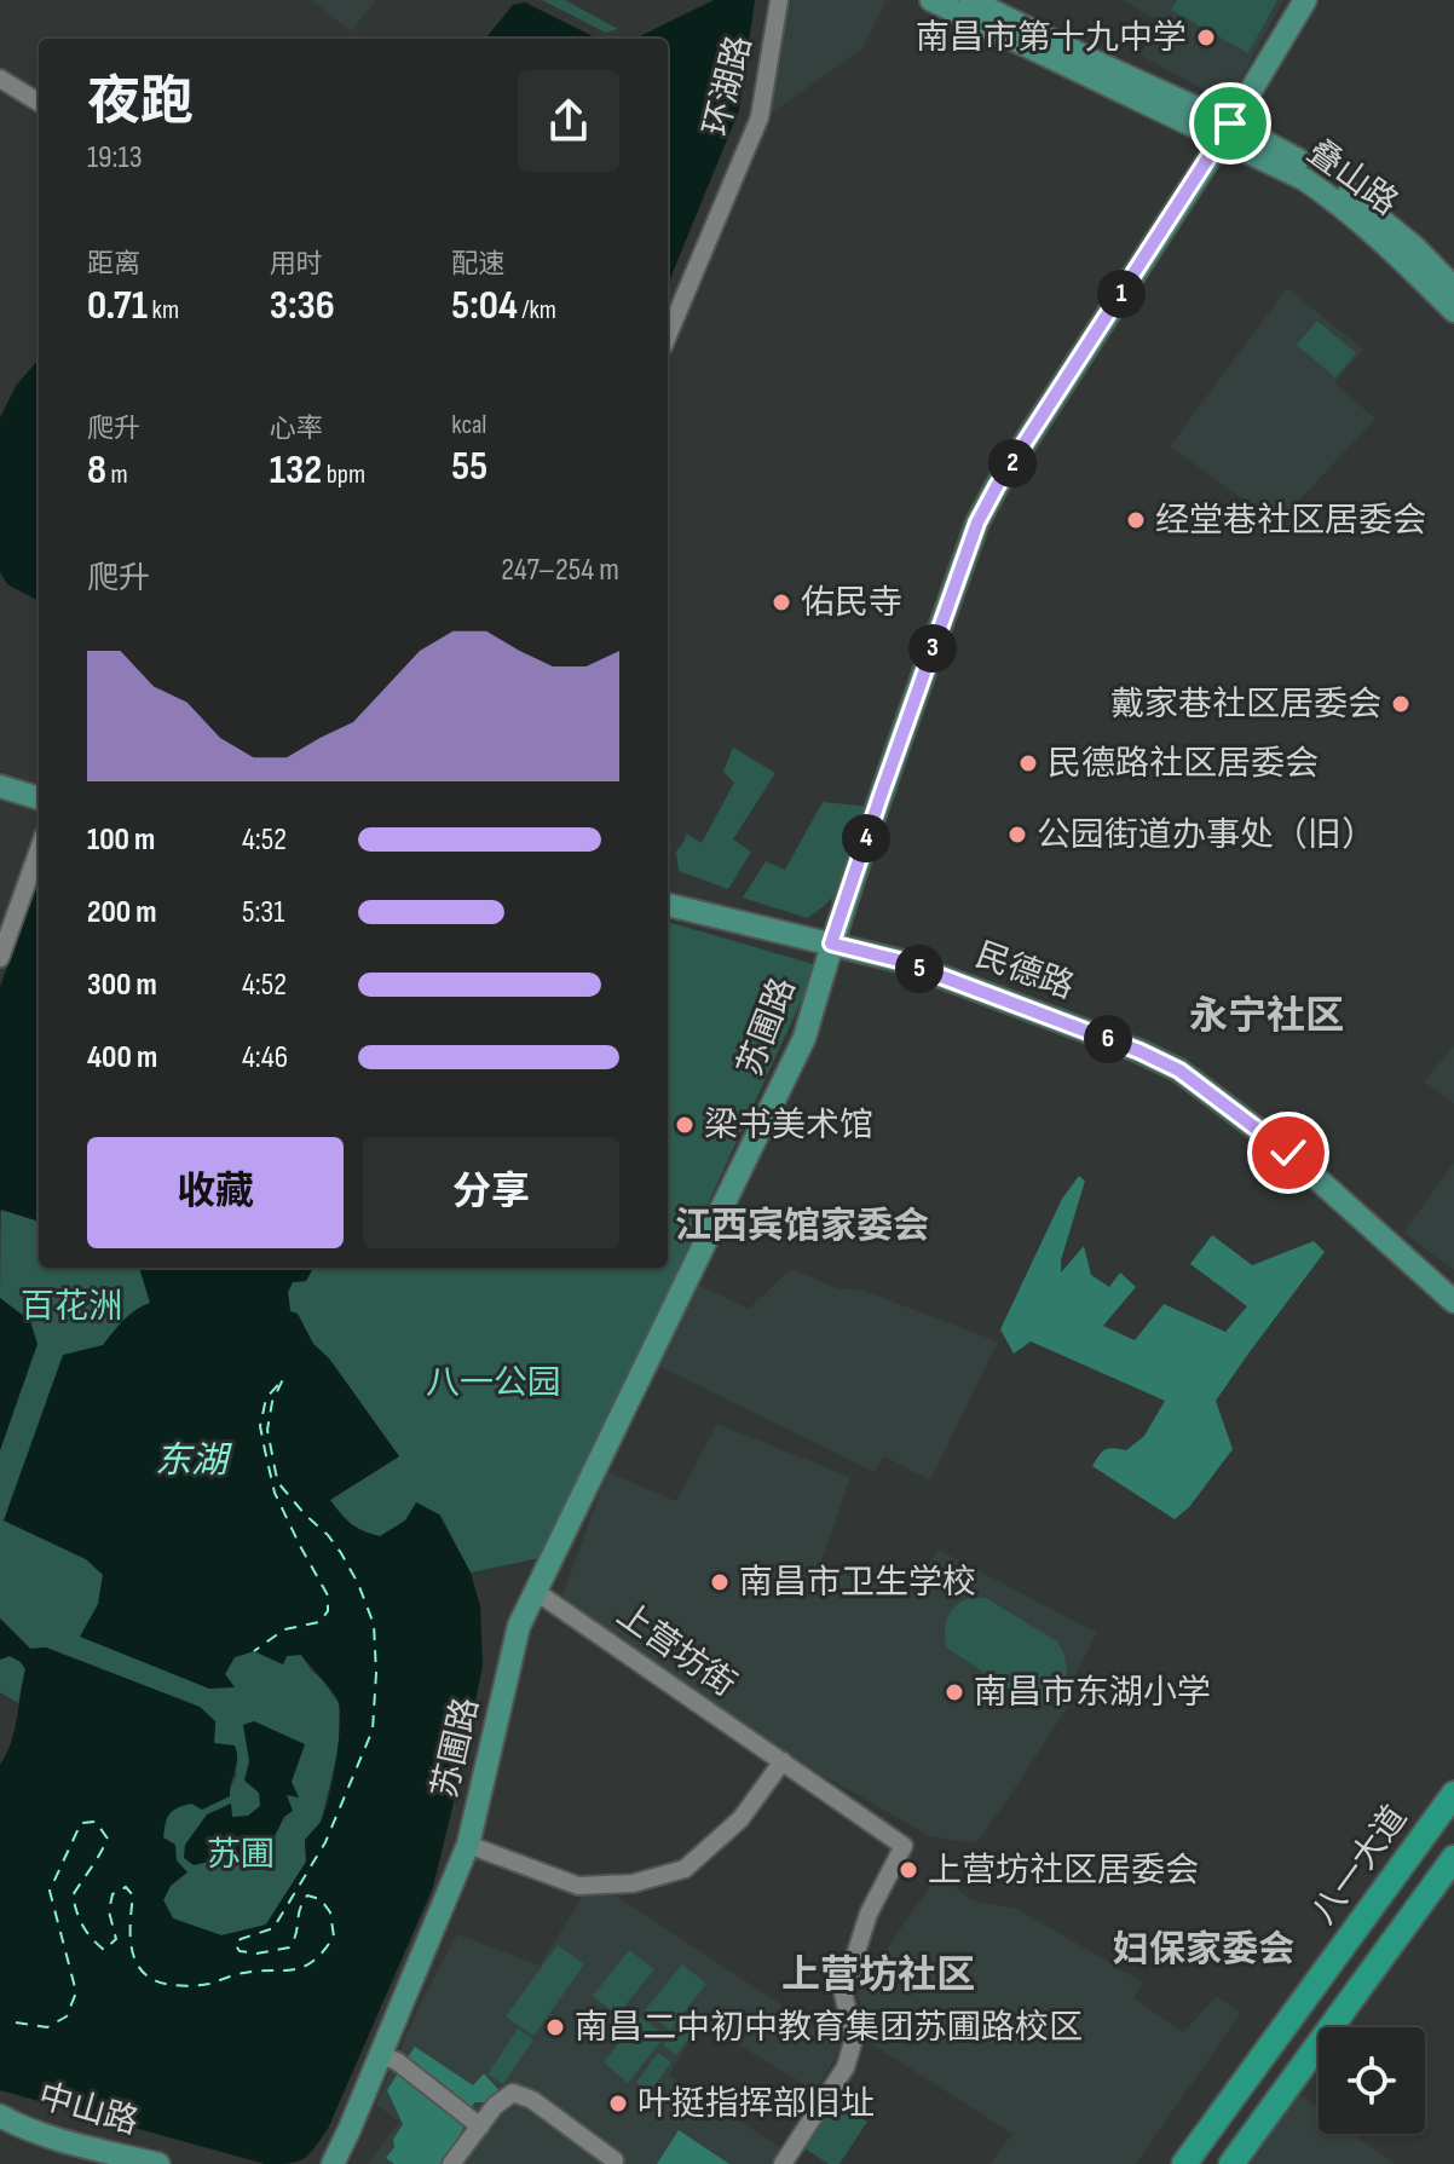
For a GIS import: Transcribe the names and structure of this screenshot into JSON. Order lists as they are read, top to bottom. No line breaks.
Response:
{"streets":{"highway":["八一大道"],"main road":["叠山路","民德路","苏圃路","中山路"],"street":["环湖路","上营坊街"]},"crossings":[["叠山路","苏圃路"],["民德路","苏圃路"],["苏圃路","上营坊街"]],"districts":["永宁社区","江西宾馆家委会","妇保家委会","上营坊社区"],"water":["东湖"],"parks":["百花洲","八一公园","苏圃"],"places":["南昌市第十九中学","经堂巷社区居委会","佑民寺","戴家巷社区居委会","民德路社区居委会","公园街道办事处（旧）","梁书美术馆","南昌市卫生学校","南昌市东湖小学","上营坊社区居委会","南昌二中初中教育集团苏圃路校区","叶挺指挥部旧址"],"page":{"heading":["夜跑","19:13"],"stats":[["距离","0.71 km"],["用时","3:36"],["配速","5:04 /km"],["爬升","8 m"],["心率","132 bpm"],["kcal","55"]],"pins":["1","2","3","4","5","6"],"chart":["爬升","247–254 m"],"list":[{"name":"100 m","note":"4:52"},{"name":"200 m","note":"5:31"},{"name":"300 m","note":"4:52"},{"name":"400 m","note":"4:46"}],"buttons":["收藏","分享"]}}
